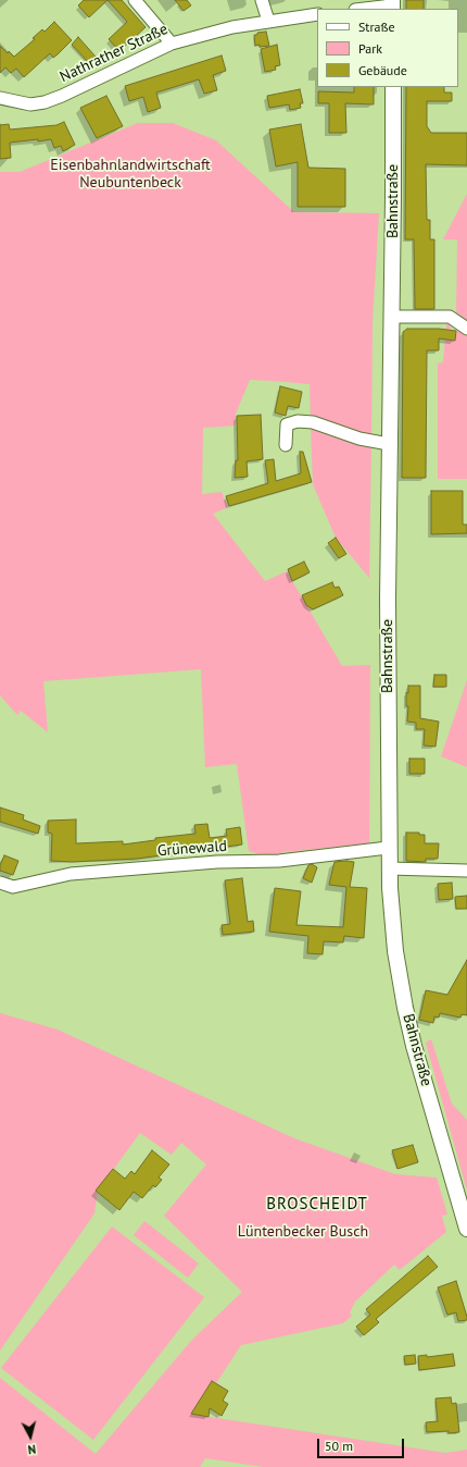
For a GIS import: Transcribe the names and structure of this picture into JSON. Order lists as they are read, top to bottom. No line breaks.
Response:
{"streets":{"main road":["Bahnstraße"],"street":["Nathrather Straße","Grünewald"]},"crossings":[["Bahnstraße","Grünewald"]],"districts":["BROSCHEIDT"],"parks":["Eisenbahnlandwirtschaft Neubuntenbeck","Lüntenbecker Busch"],"legend":["Straße","Park","Gebäude"],"scale_bar":"50 m","north":"bottom"}
